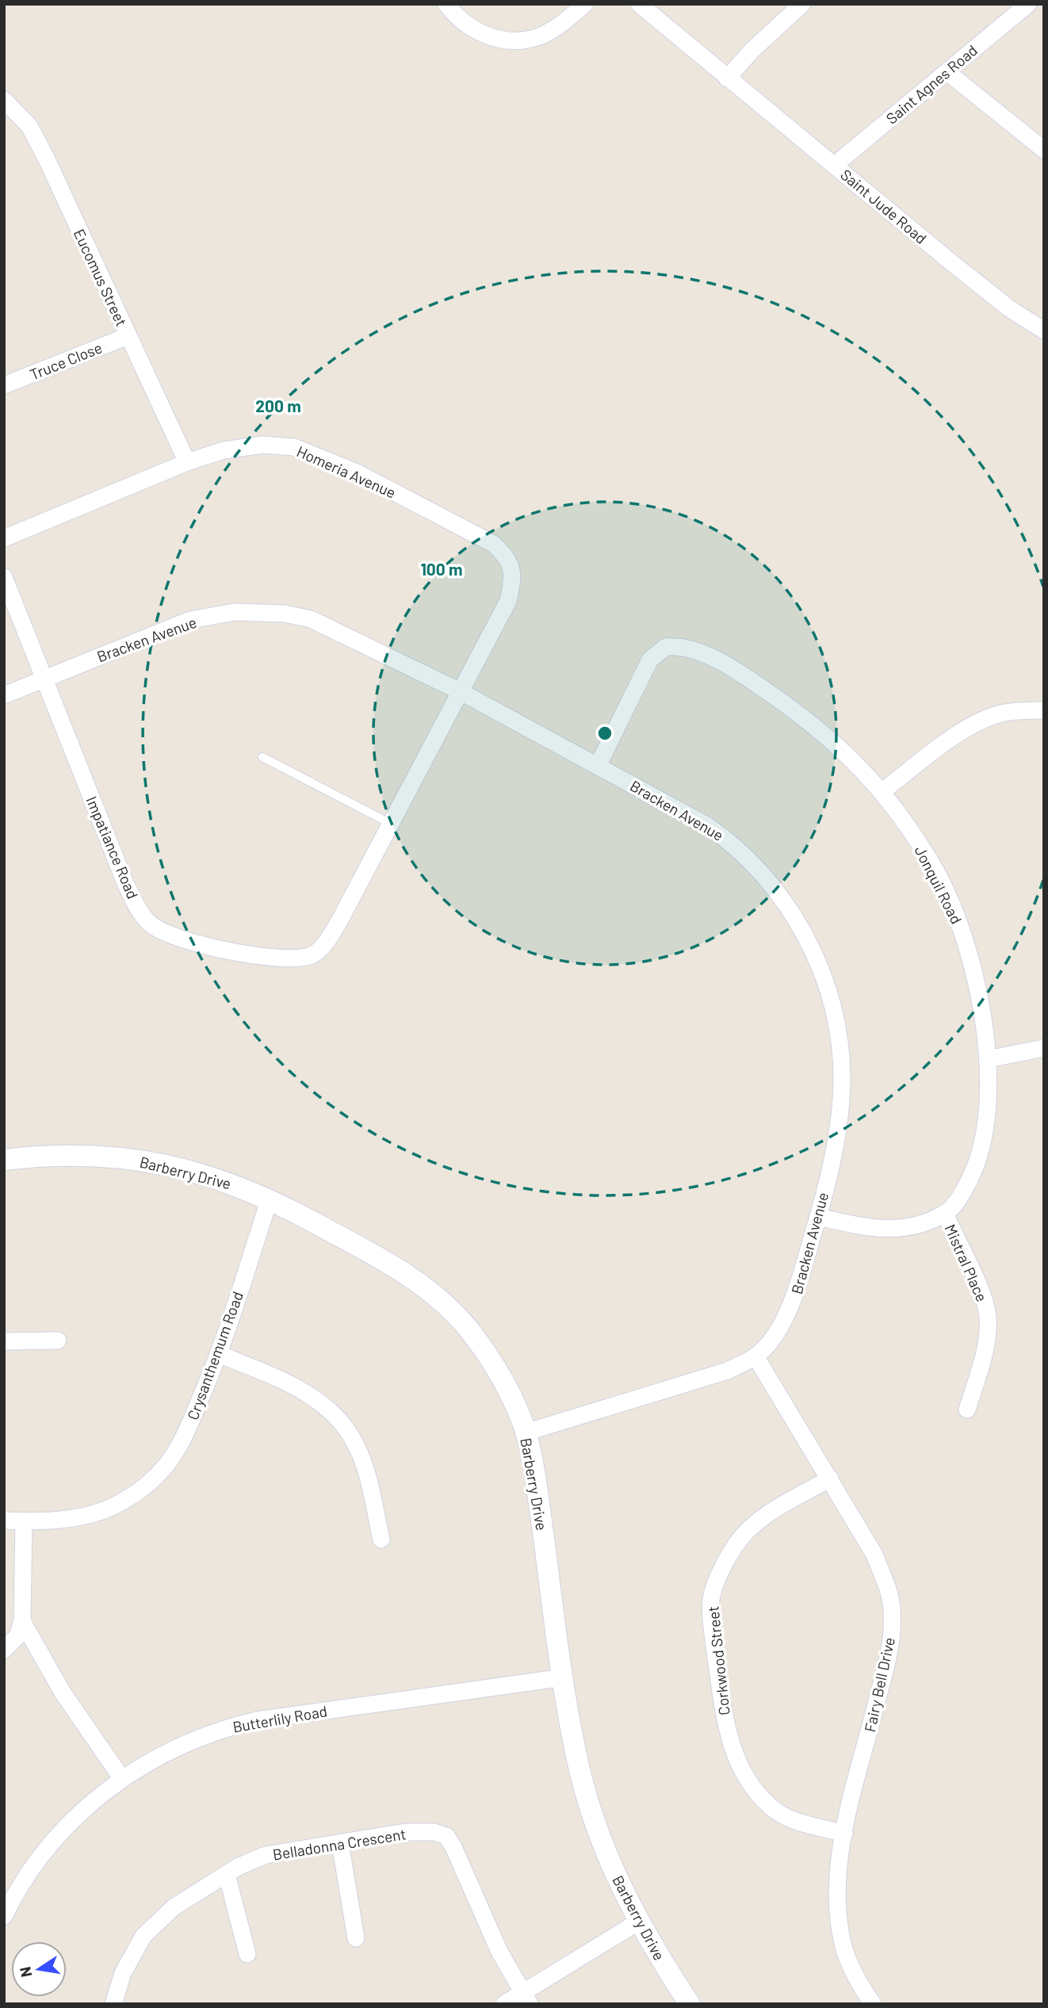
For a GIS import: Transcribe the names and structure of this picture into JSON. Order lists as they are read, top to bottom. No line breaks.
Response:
{"streets":{"street":["Saint Agnes Road","Saint Jude Road","Eucomus Street","Truce Close","Homeria Avenue","Bracken Avenue","Impatiance Road","Jonquil Road","Barberry Drive","Mistral Place","Crysanthemum Road","Corkwood Street","Fairy Bell Drive","Butterlily Road","Belladonna Crescent"]},"crossings":[["Saint Agnes Road","Saint Jude Road"],["Eucomus Street","Truce Close"],["Eucomus Street","Homeria Avenue"],["Homeria Avenue","Bracken Avenue"],["Homeria Avenue","Impatiance Road"],["Bracken Avenue","Impatiance Road"],["Bracken Avenue","Jonquil Road"],["Bracken Avenue","Barberry Drive"],["Bracken Avenue","Fairy Bell Drive"],["Jonquil Road","Mistral Place"],["Barberry Drive","Crysanthemum Road"],["Barberry Drive","Butterlily Road"],["Corkwood Street","Fairy Bell Drive"]],"north":"left","rings":["200 m","100 m"]}
